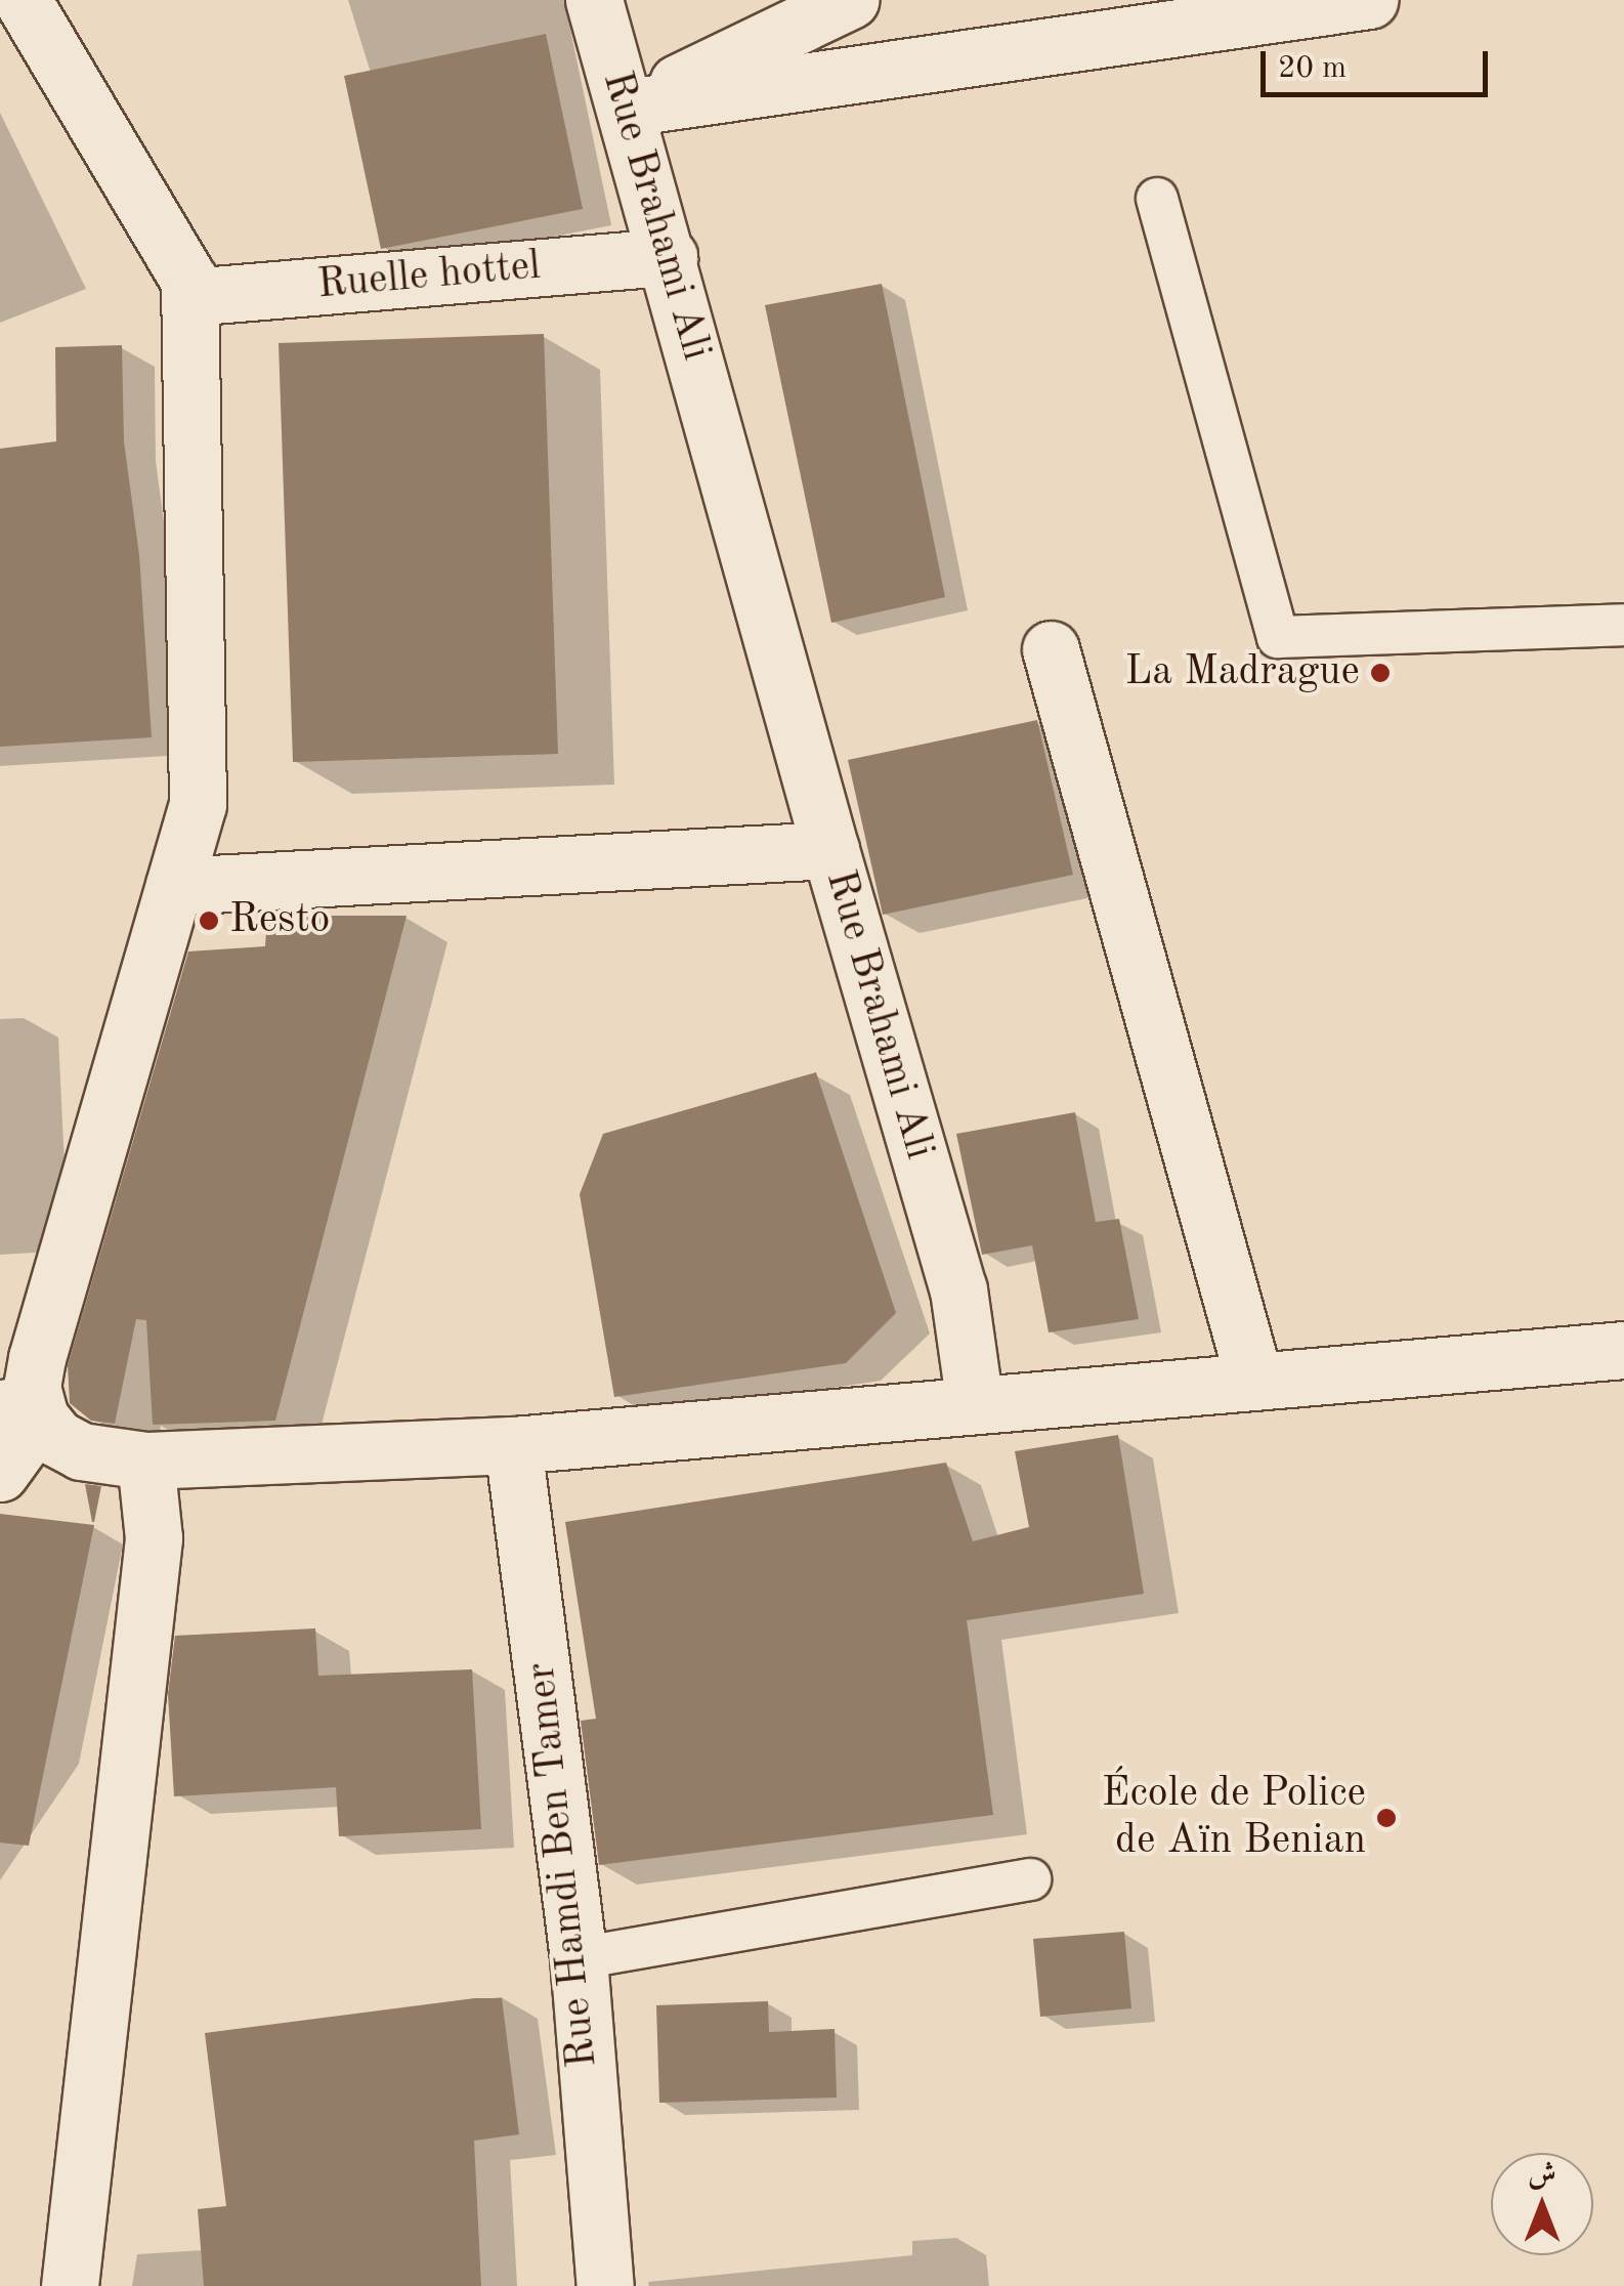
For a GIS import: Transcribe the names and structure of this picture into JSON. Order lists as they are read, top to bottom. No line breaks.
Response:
{"streets":{"street":["Rue Brahami Ali","Ruelle hottel","Rue Hamdi Ben Tamer"]},"crossings":[["Rue Brahami Ali","Ruelle hottel"]],"places":["La Madrague","Resto","École de Police de Aïn Benian"],"scale_bar":"20 m","north":"top"}
